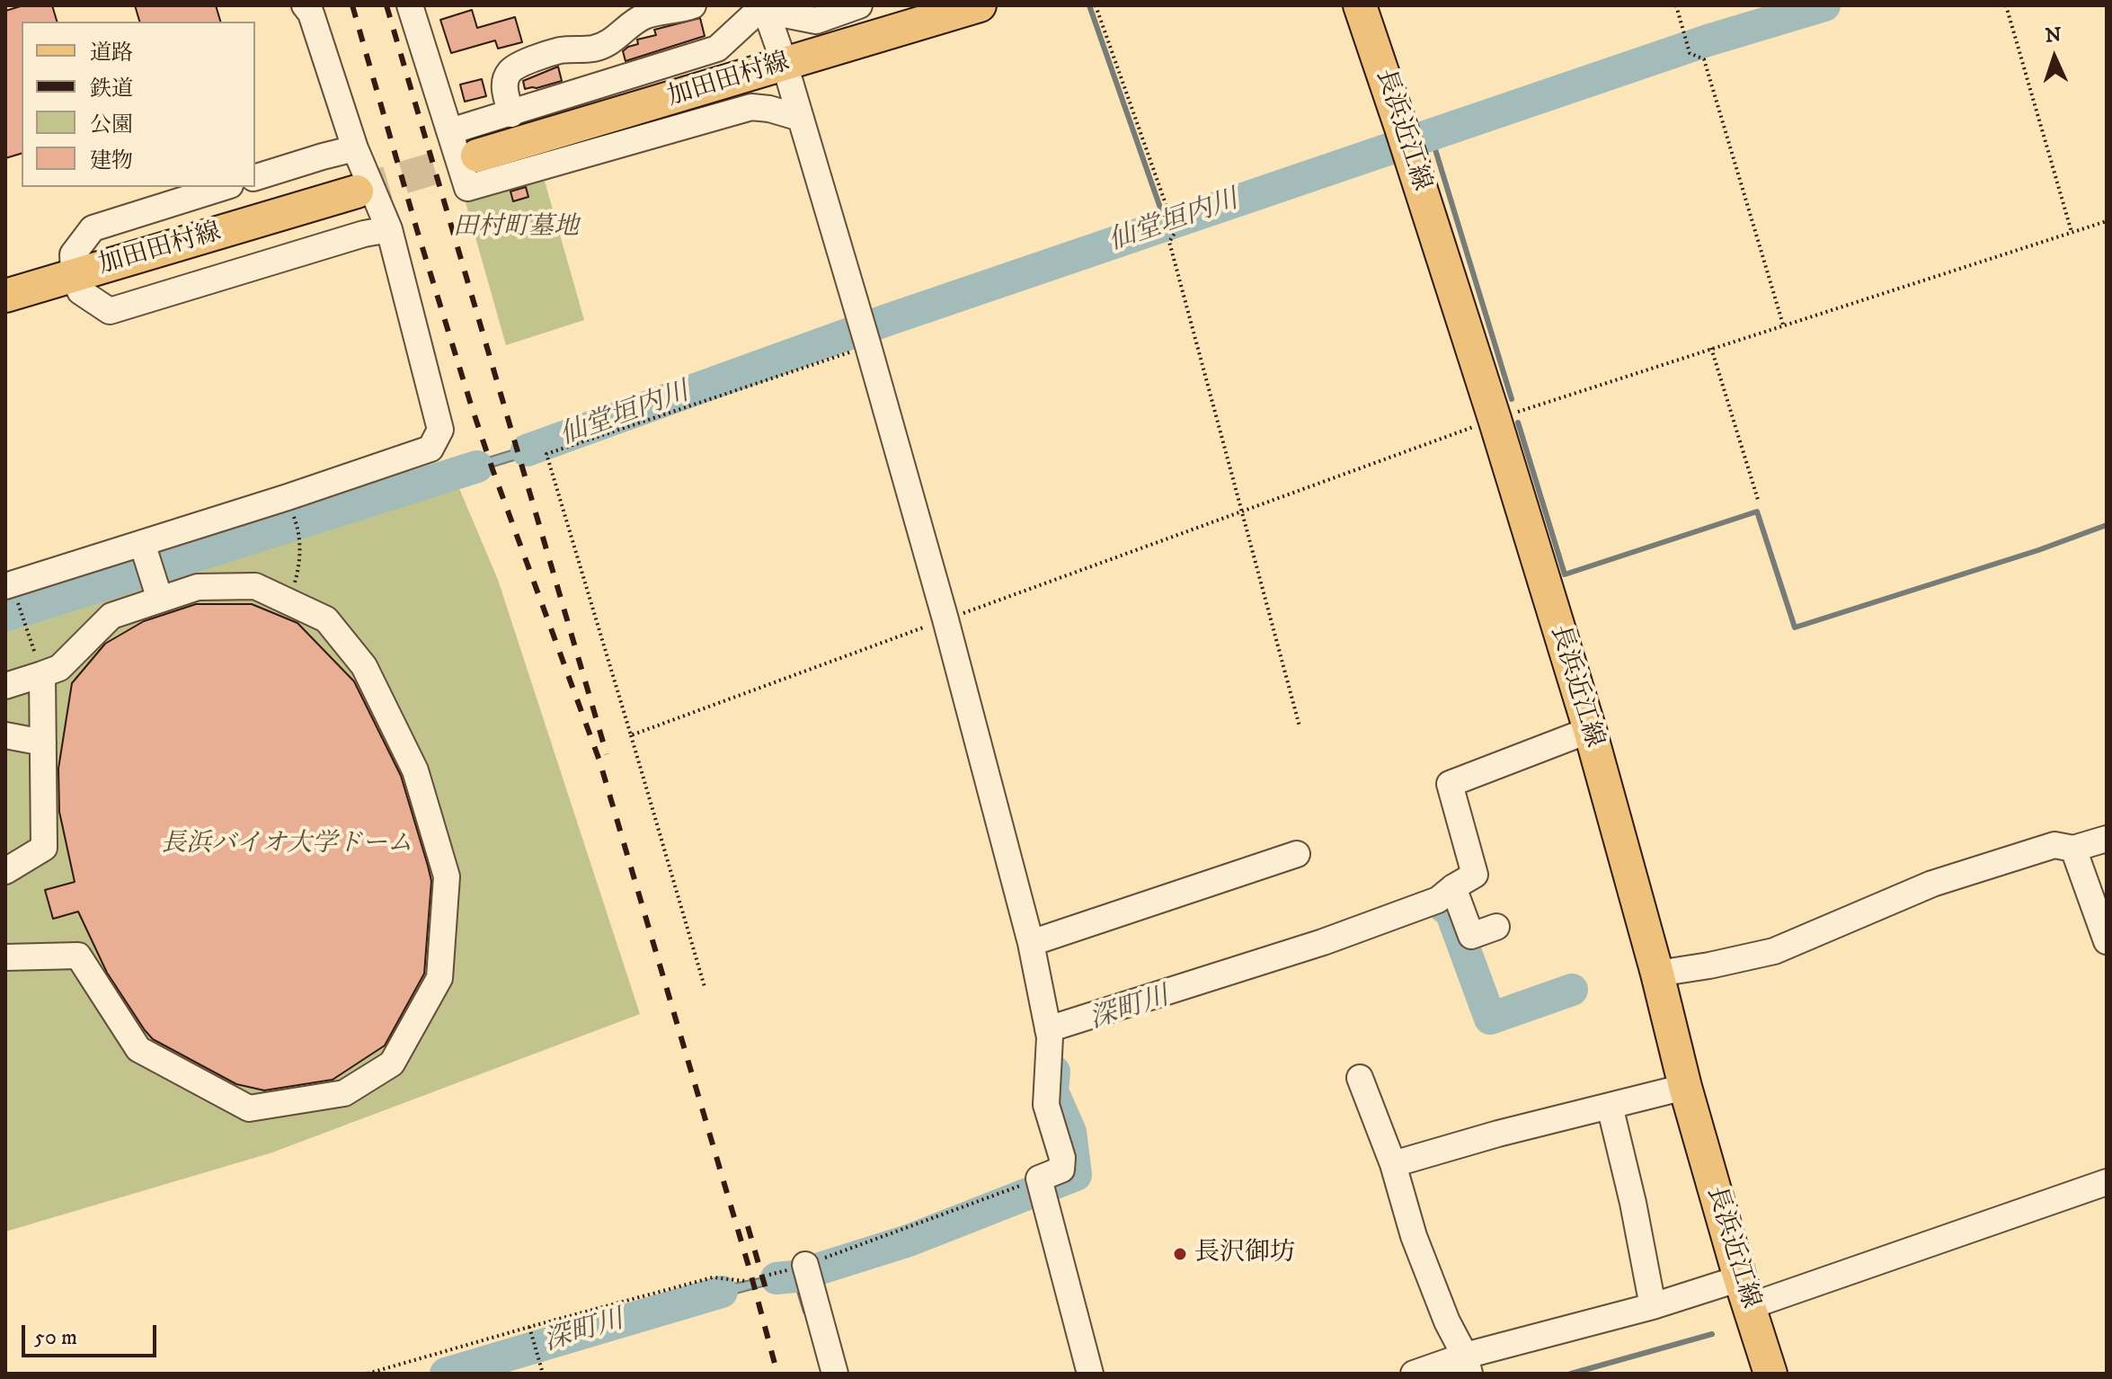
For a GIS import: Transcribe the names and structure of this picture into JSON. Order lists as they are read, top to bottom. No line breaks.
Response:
{"streets":{"main road":["加田田村線","長浜近江線"]},"water":["仙堂垣内川","深町川"],"parks":["田村町墓地","長浜バイオ大学ドーム"],"places":["長沢御坊"],"legend":["道路","鉄道","公園","建物"],"scale_bar":"50 m","north":"top"}
